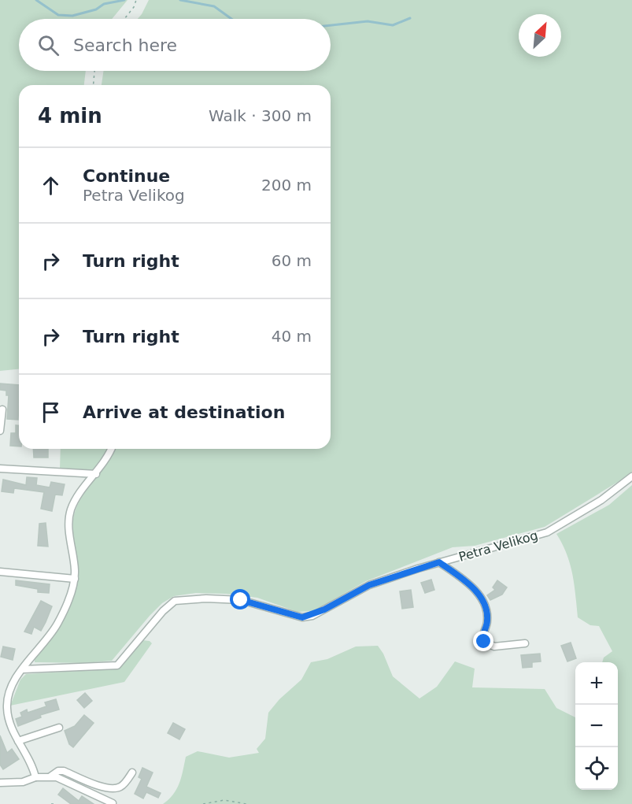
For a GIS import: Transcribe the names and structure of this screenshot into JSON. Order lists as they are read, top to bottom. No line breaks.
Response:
{"streets":{"street":["Petra Velikog"]},"north":"top right","page":{"search":"Search here","heading":["4 min","Walk · 300 m"],"list":[["Continue","Petra Velikog","200 m"],["Turn right","60 m"],["Turn right","40 m"],"Arrive at destination"],"map_buttons":["+","−"]}}
